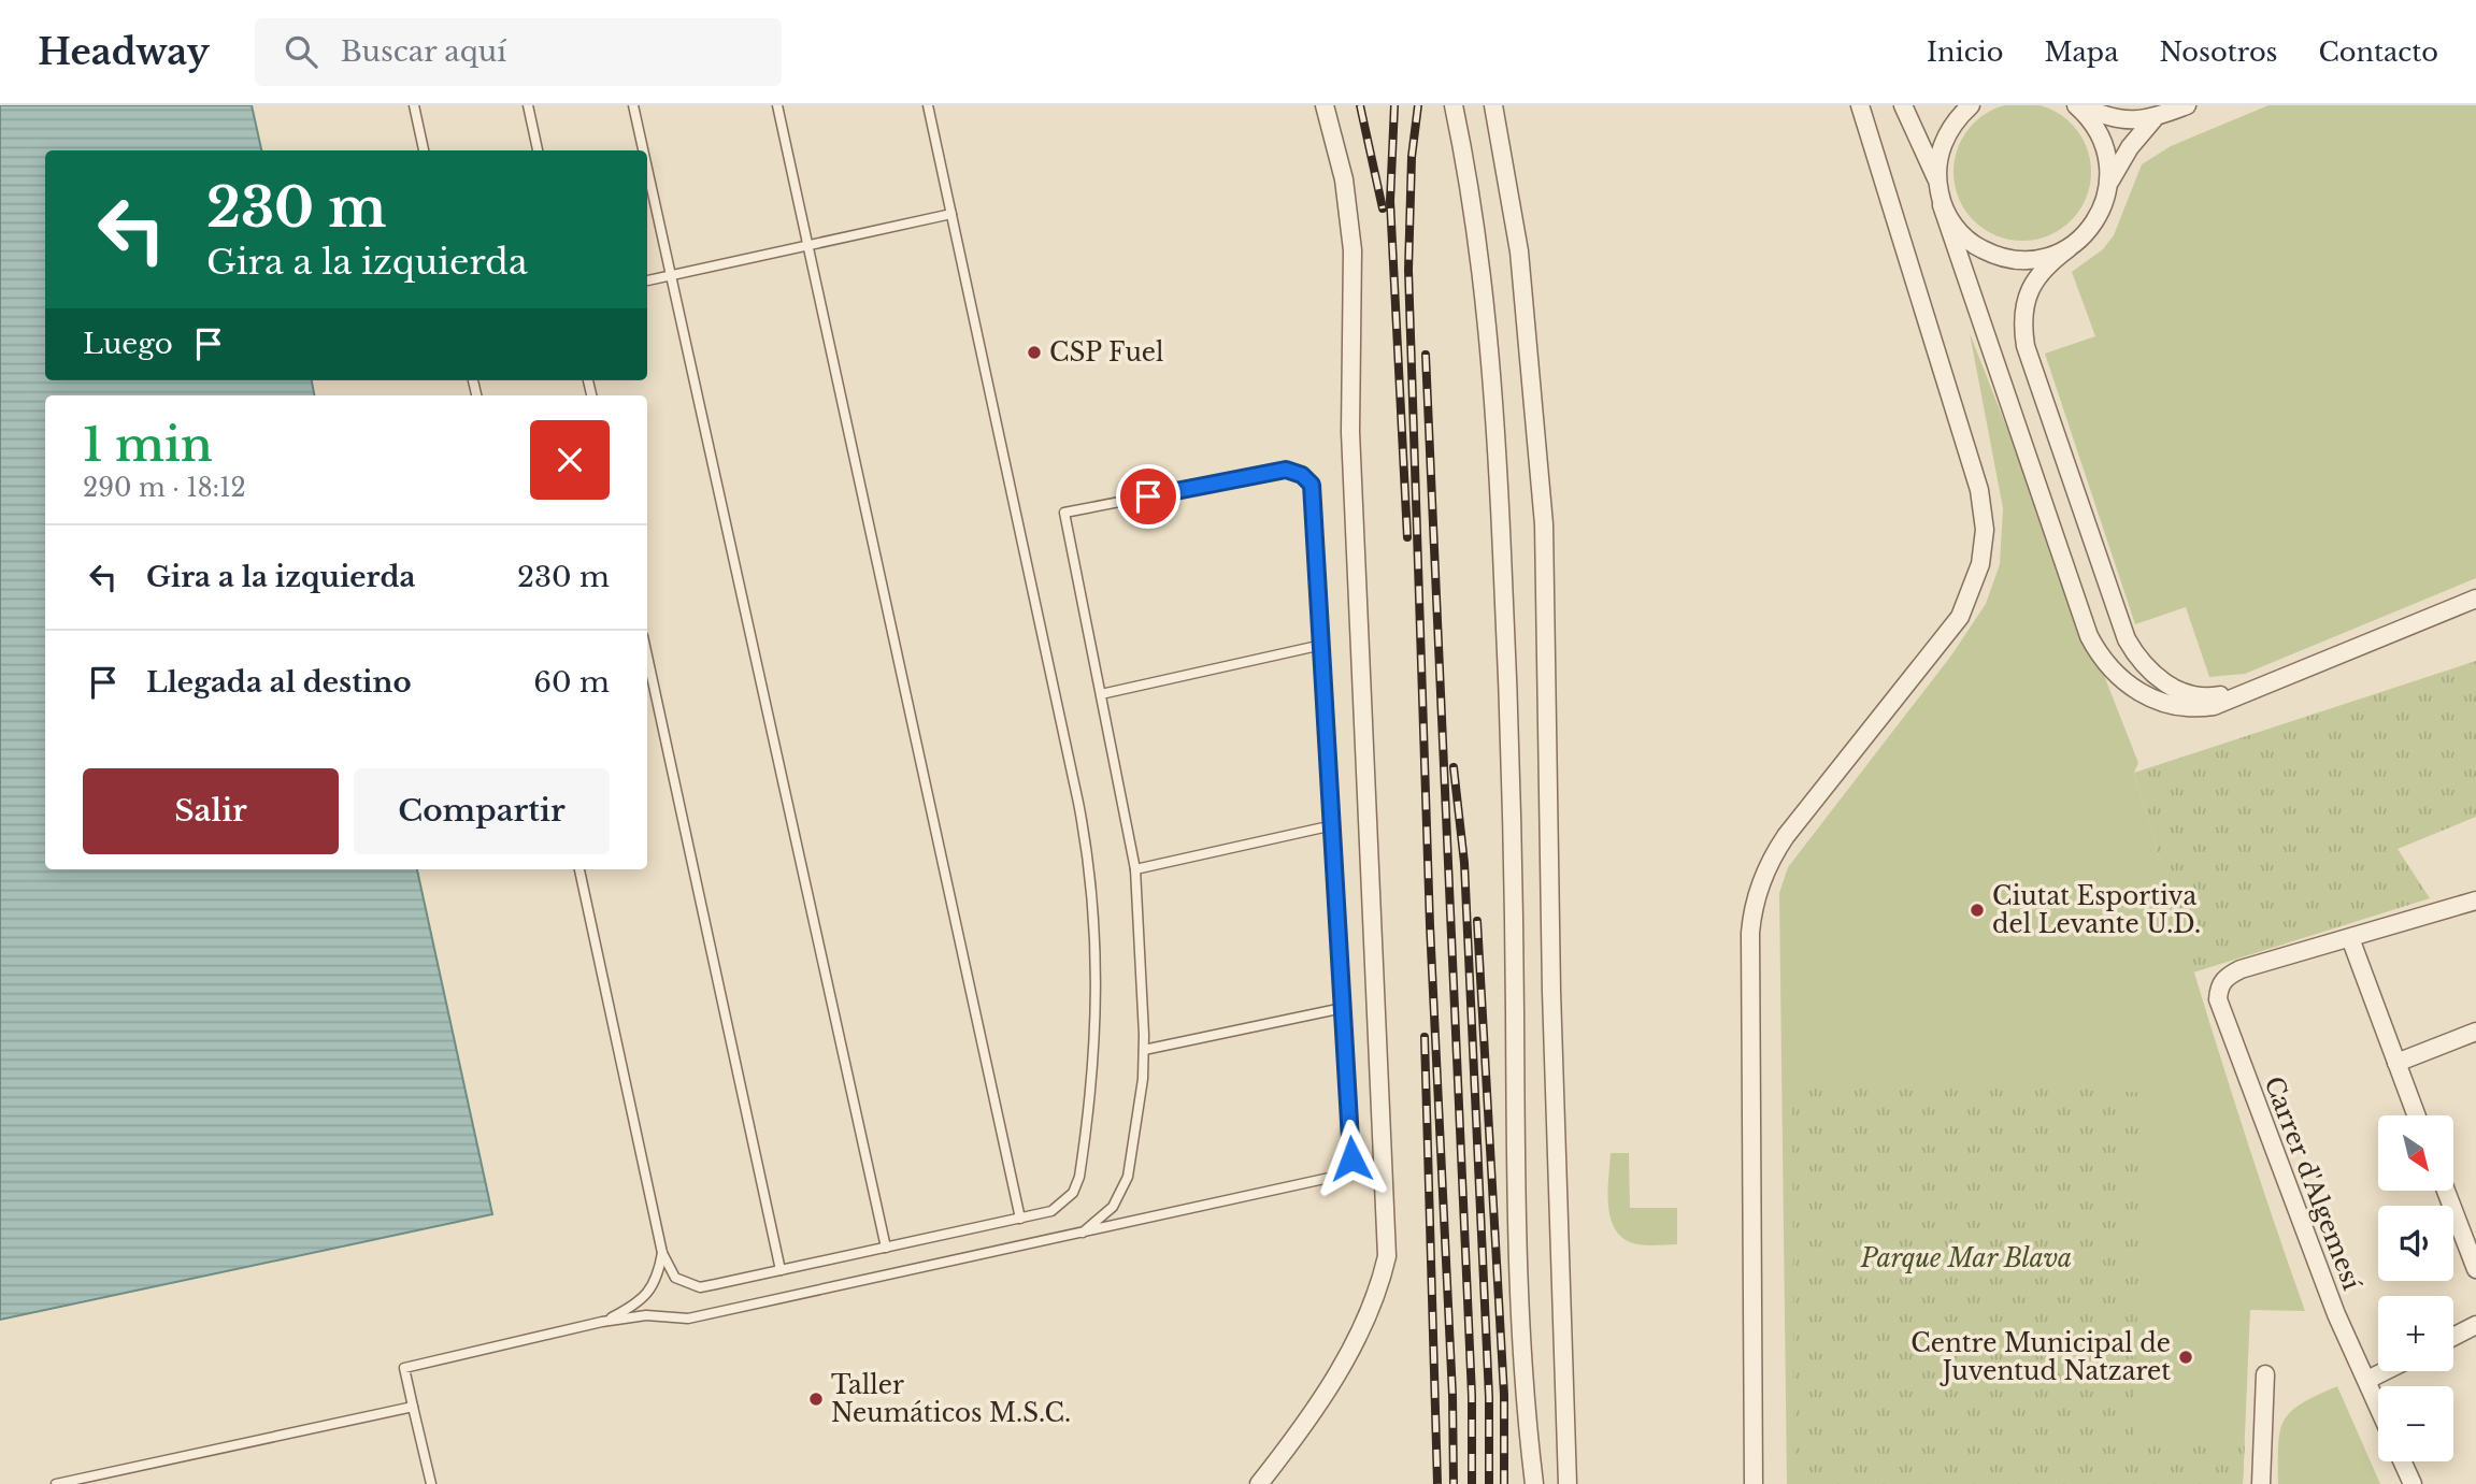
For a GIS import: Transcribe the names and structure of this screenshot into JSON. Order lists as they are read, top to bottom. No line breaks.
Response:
{"streets":{"street":["Carrer d'Algemesí"]},"parks":["Parque Mar Blava"],"places":["CSP Fuel","Ciutat Esportiva del Levante U.D.","Centre Municipal de Juventud Natzaret","Taller Neumáticos M.S.C."],"north":"bottom right","page":{"header":"Headway","search":"Buscar aquí","nav":["Inicio","Mapa","Nosotros","Contacto"],"turn":["230 m","Gira a la izquierda"],"then":"Luego","heading":["1 min","290 m · 18:12"],"list":[{"name":"Gira a la izquierda","value":"230 m"},{"name":"Llegada al destino","value":"60 m"}],"buttons":["Salir","Compartir"],"map_buttons":["+","−"]}}
